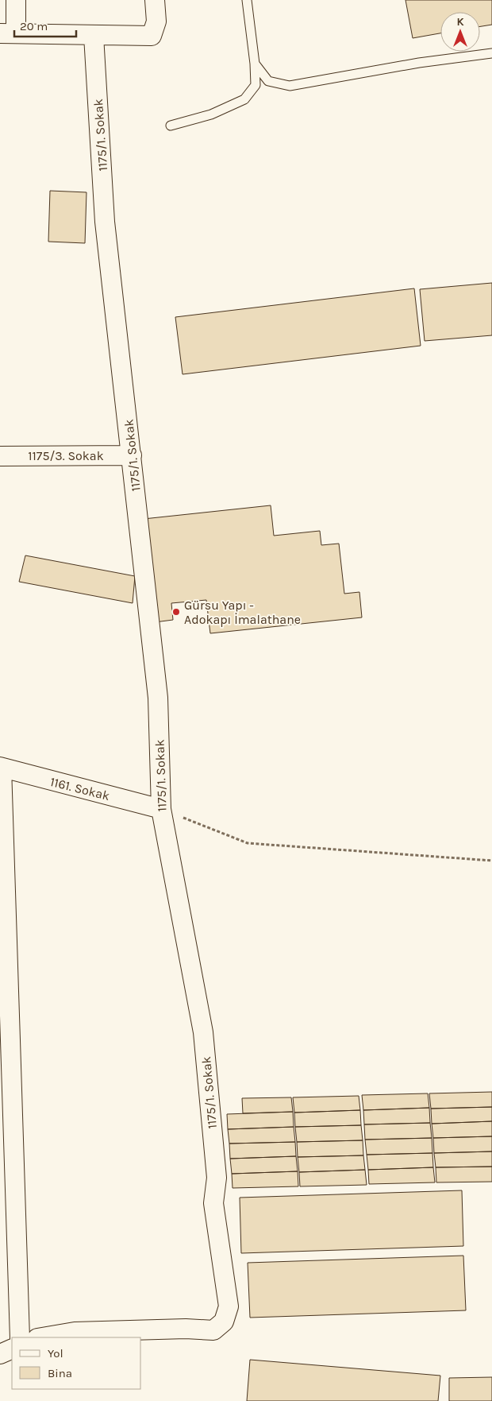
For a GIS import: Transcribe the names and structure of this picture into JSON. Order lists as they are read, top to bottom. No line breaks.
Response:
{"streets":{"street":["1175/1. Sokak","1175/3. Sokak","1161. Sokak"]},"crossings":[["1175/1. Sokak","1175/3. Sokak"],["1175/1. Sokak","1161. Sokak"]],"places":["Gürsu Yapı - Adokapı İmalathane"],"legend":["Yol","Bina"],"scale_bar":"20 m","north":"top"}
